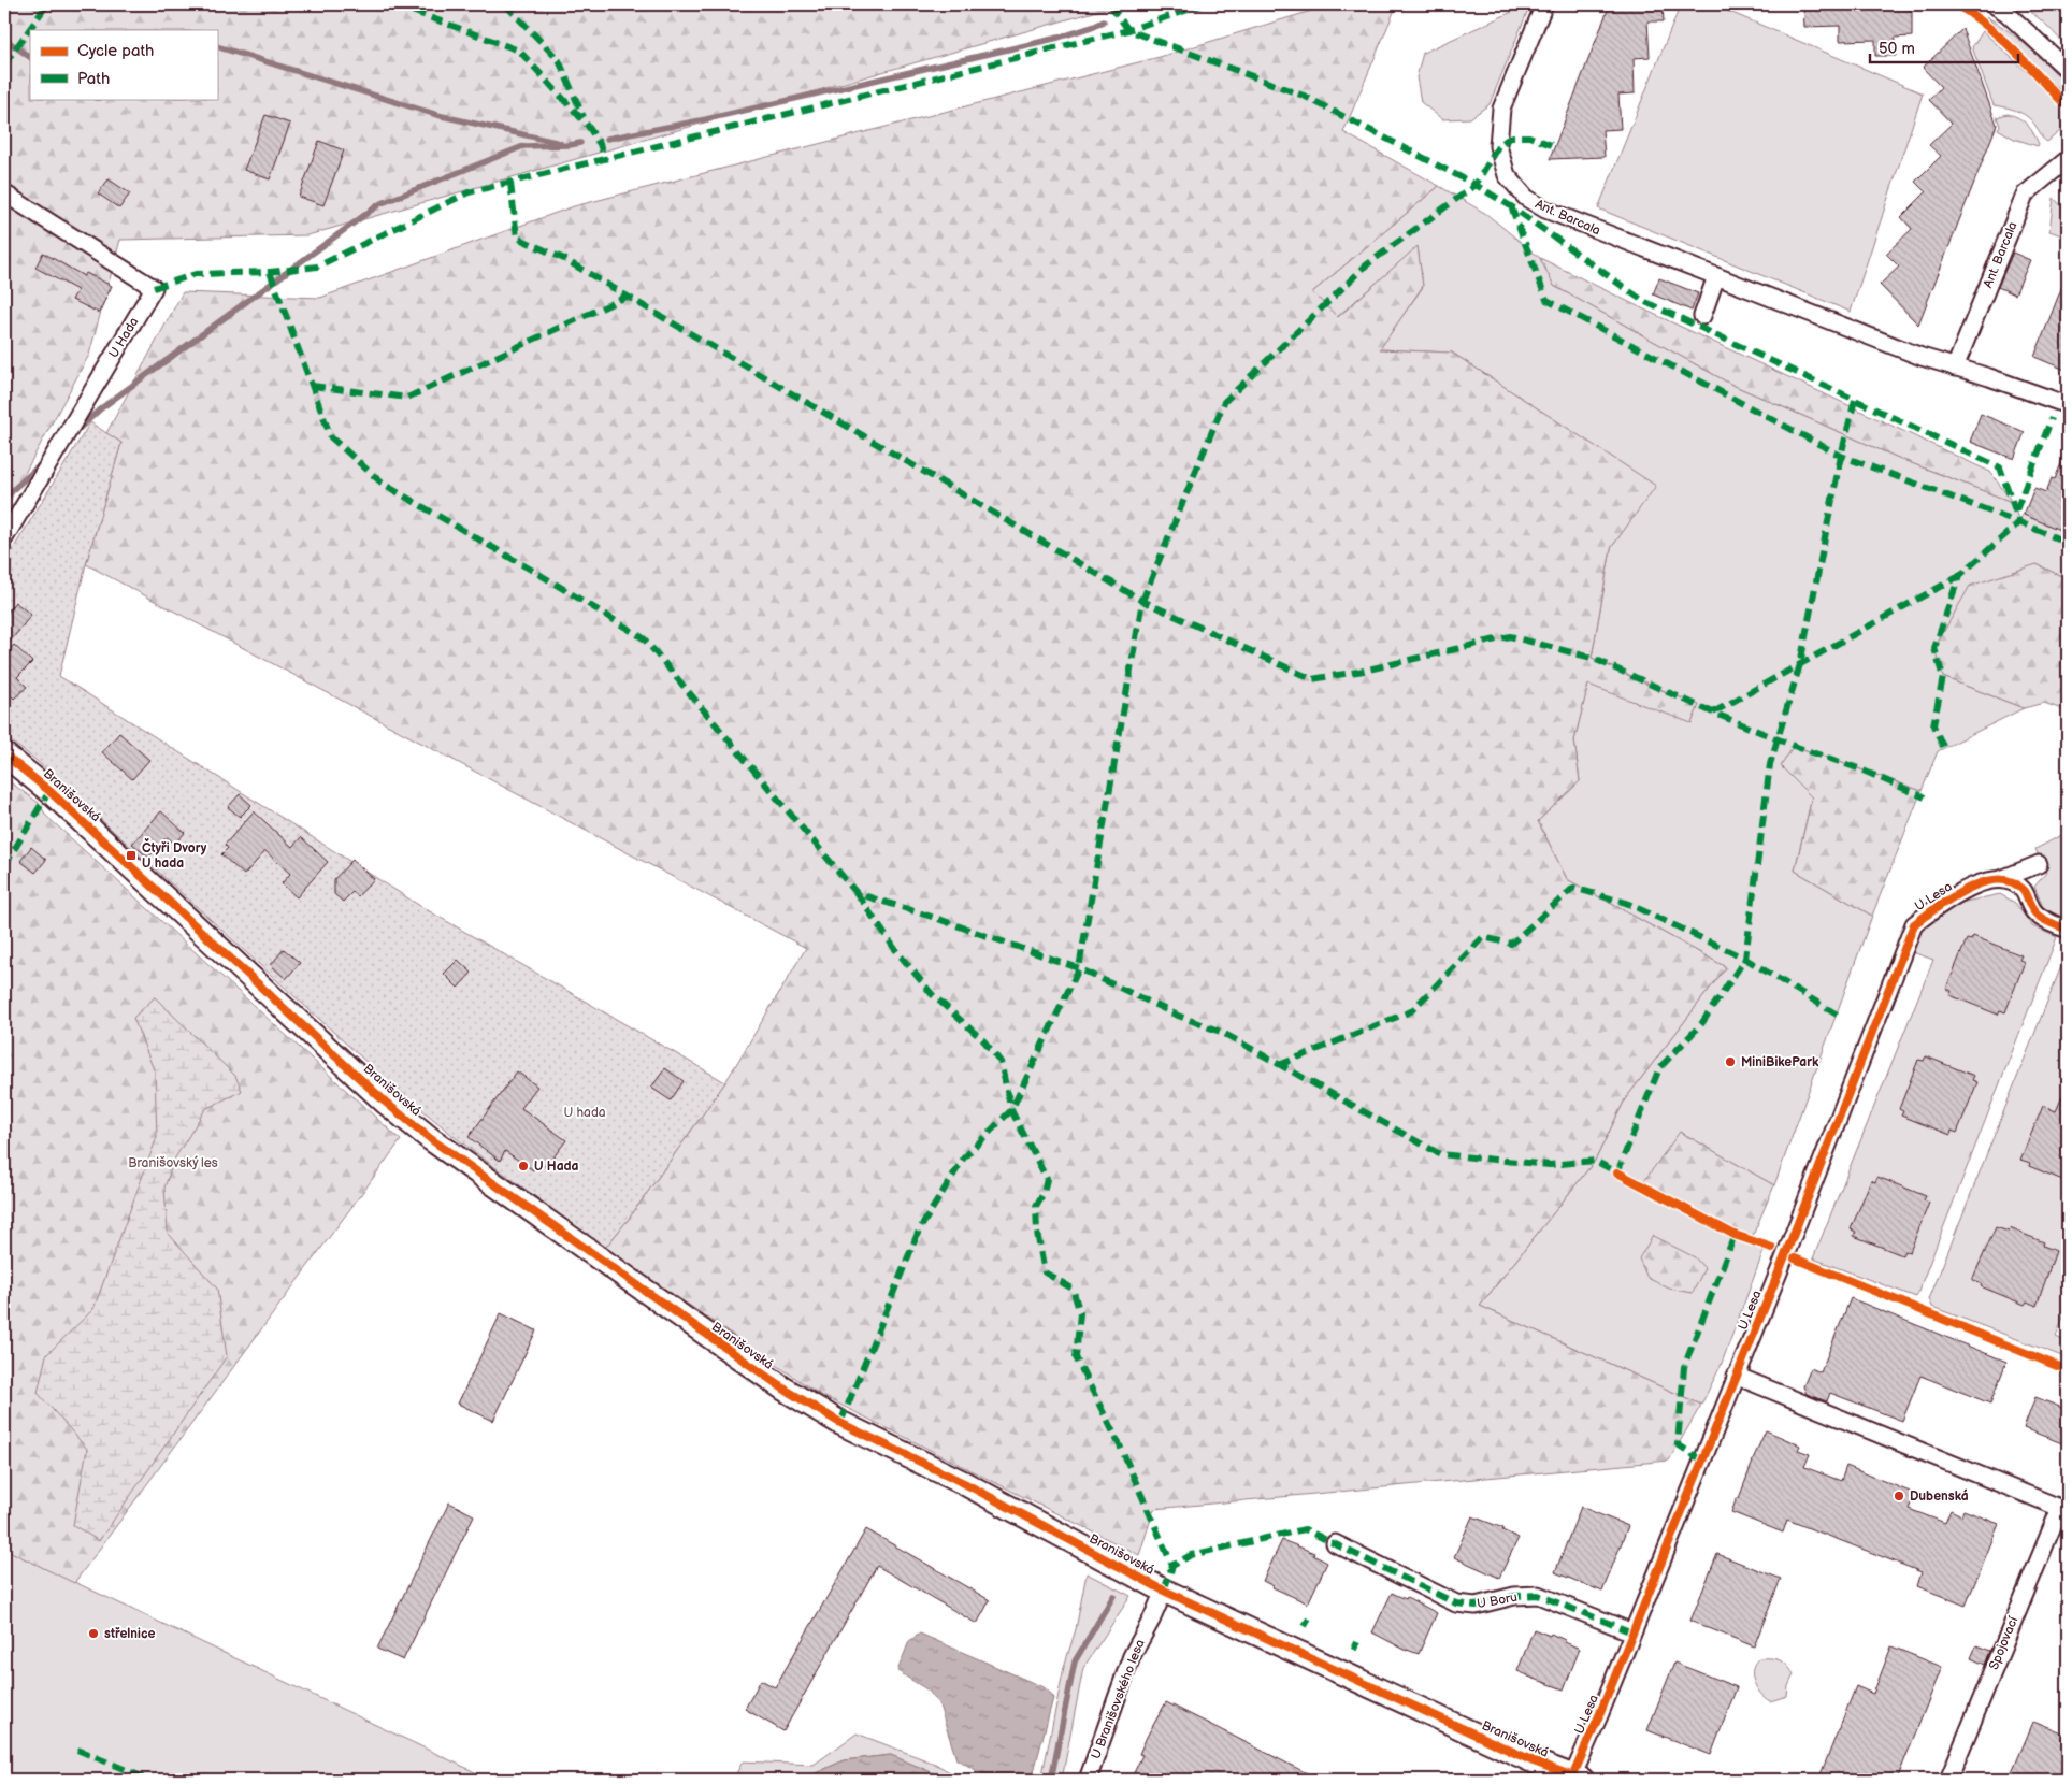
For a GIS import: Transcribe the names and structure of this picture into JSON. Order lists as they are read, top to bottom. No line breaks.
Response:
{"streets":{"street":["Ant. Barcala","U Hada","Branišovská","U Lesa","U Boru","Spojovací","U Branišovského lesa"]},"crossings":[["Branišovská","U Lesa"],["Branišovská","U Branišovského lesa"],["U Lesa","U Boru"]],"parks":["U hada","Branišovský les"],"places":{"transit":["Čtyři Dvory U hada"],"other":["MiniBikePark","U Hada","Dubenská","střelnice"]},"legend":["Cycle path","Path"],"scale_bar":"50 m"}
